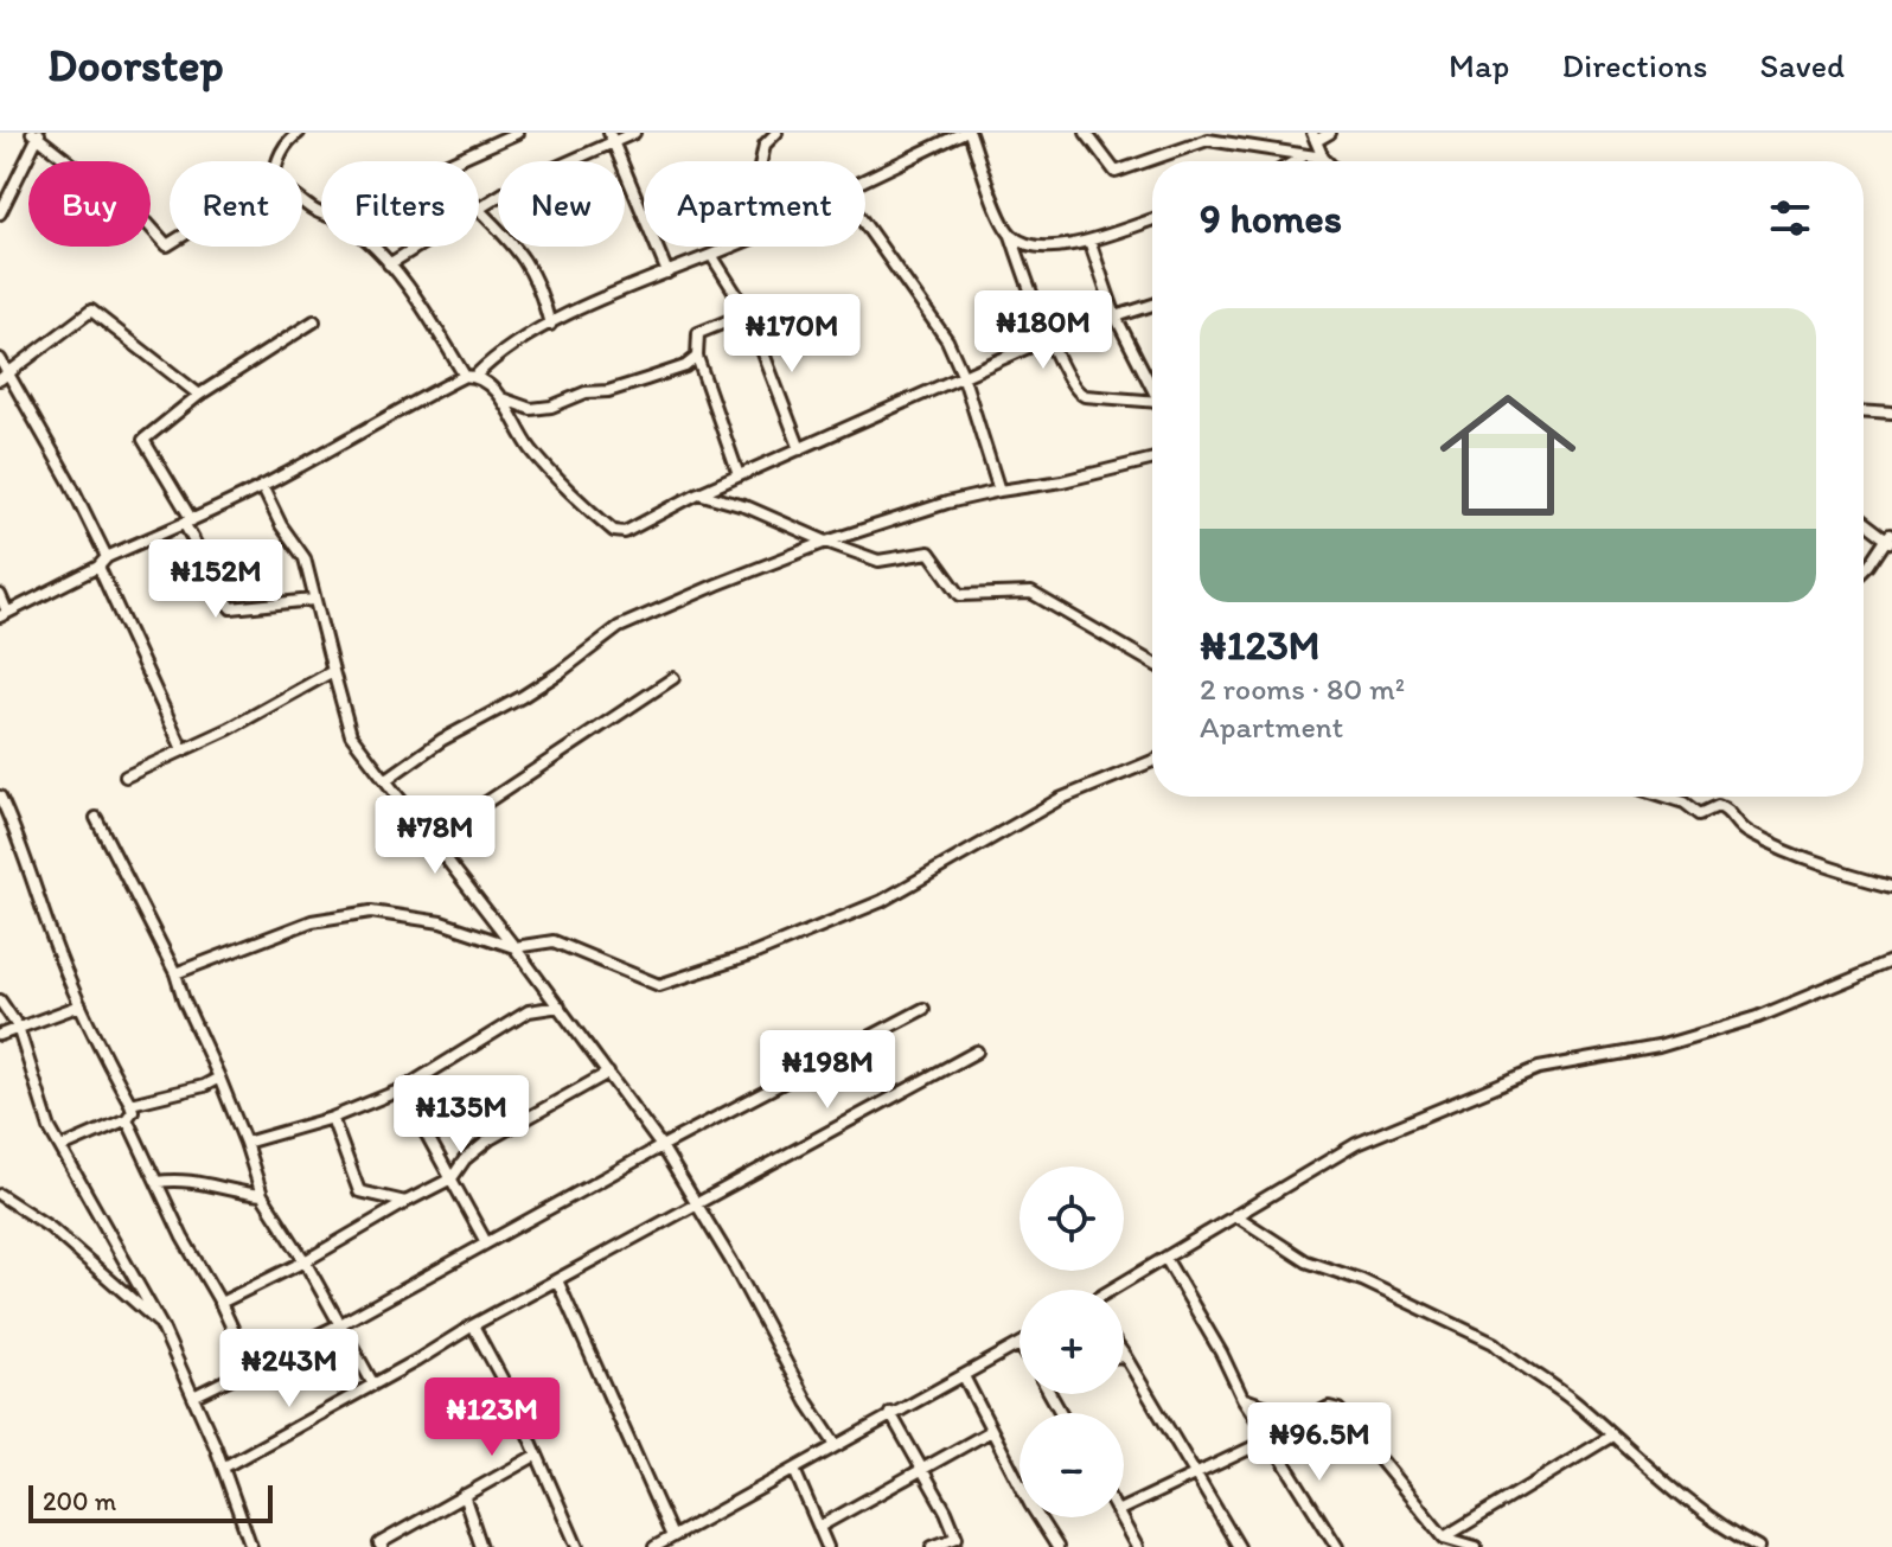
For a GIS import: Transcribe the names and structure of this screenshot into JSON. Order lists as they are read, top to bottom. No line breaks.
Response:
{"scale_bar":"200 m","page":{"header":"Doorstep","nav":["Map","Directions","Saved"],"chip":["Buy","Rent","Filters","New","Apartment"],"heading":"9 homes","list":[{"name":"₦123M","note":"2 rooms · 80 m² · Apartment"}],"price":["₦180M","₦170M","₦152M","₦78M","₦198M","₦135M","₦243M","₦123M","₦96.5M"],"map_buttons":["+","−"],"scale":"200 m"}}
